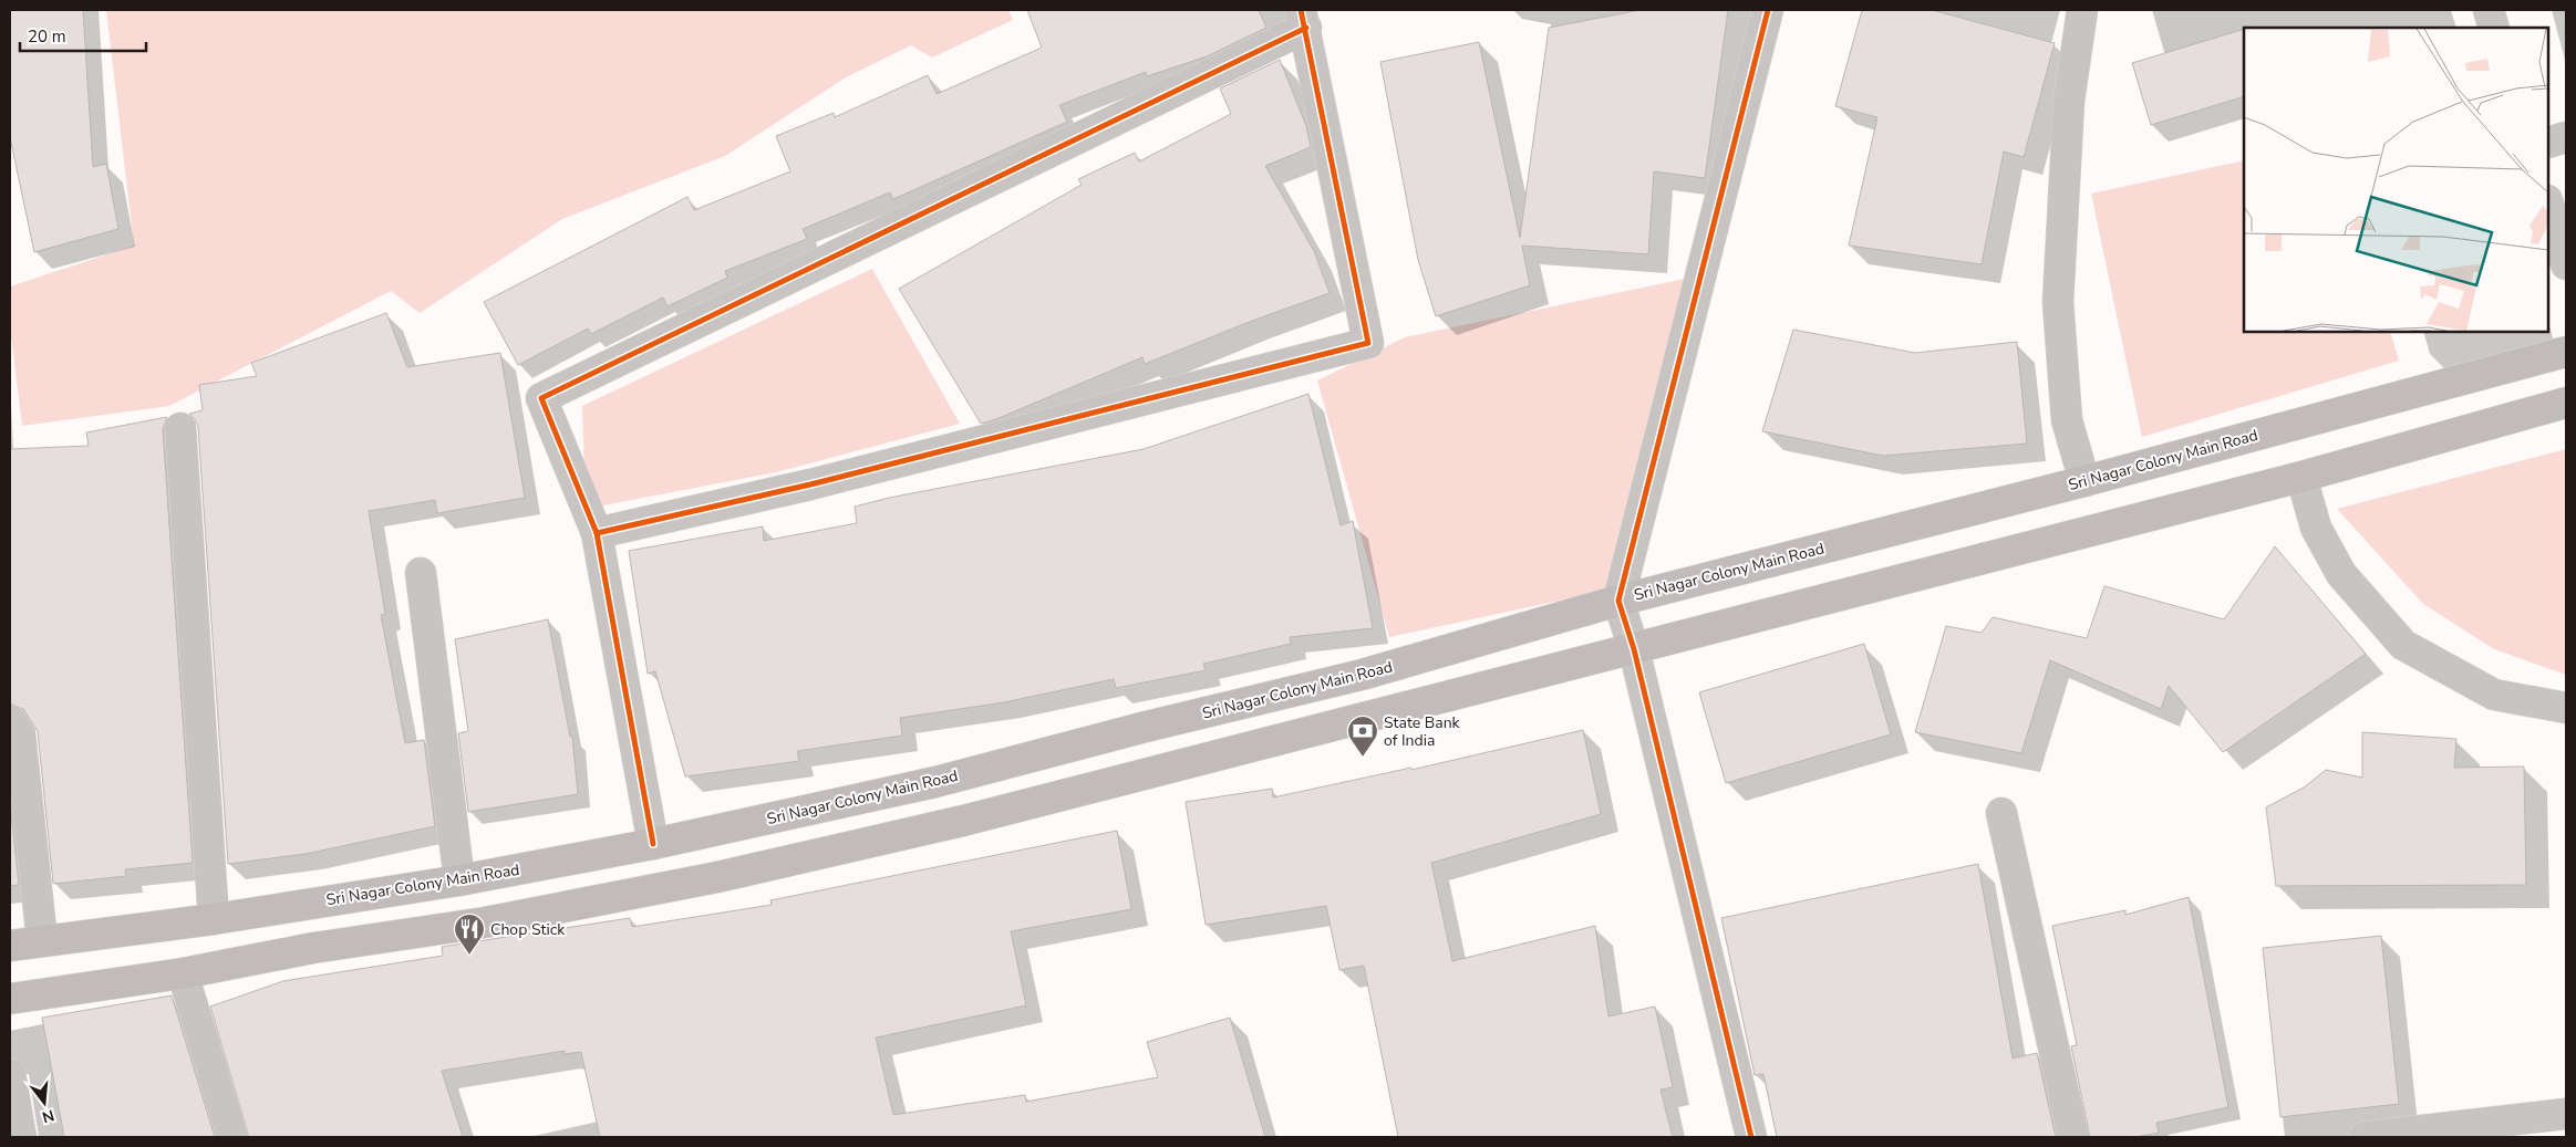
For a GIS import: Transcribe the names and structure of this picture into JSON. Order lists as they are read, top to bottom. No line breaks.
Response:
{"streets":{"main road":["Sri Nagar Colony Main Road"]},"places":{"bank":["State Bank of India"],"restaurant":["Chop Stick"]},"scale_bar":"20 m","north":"bottom"}
